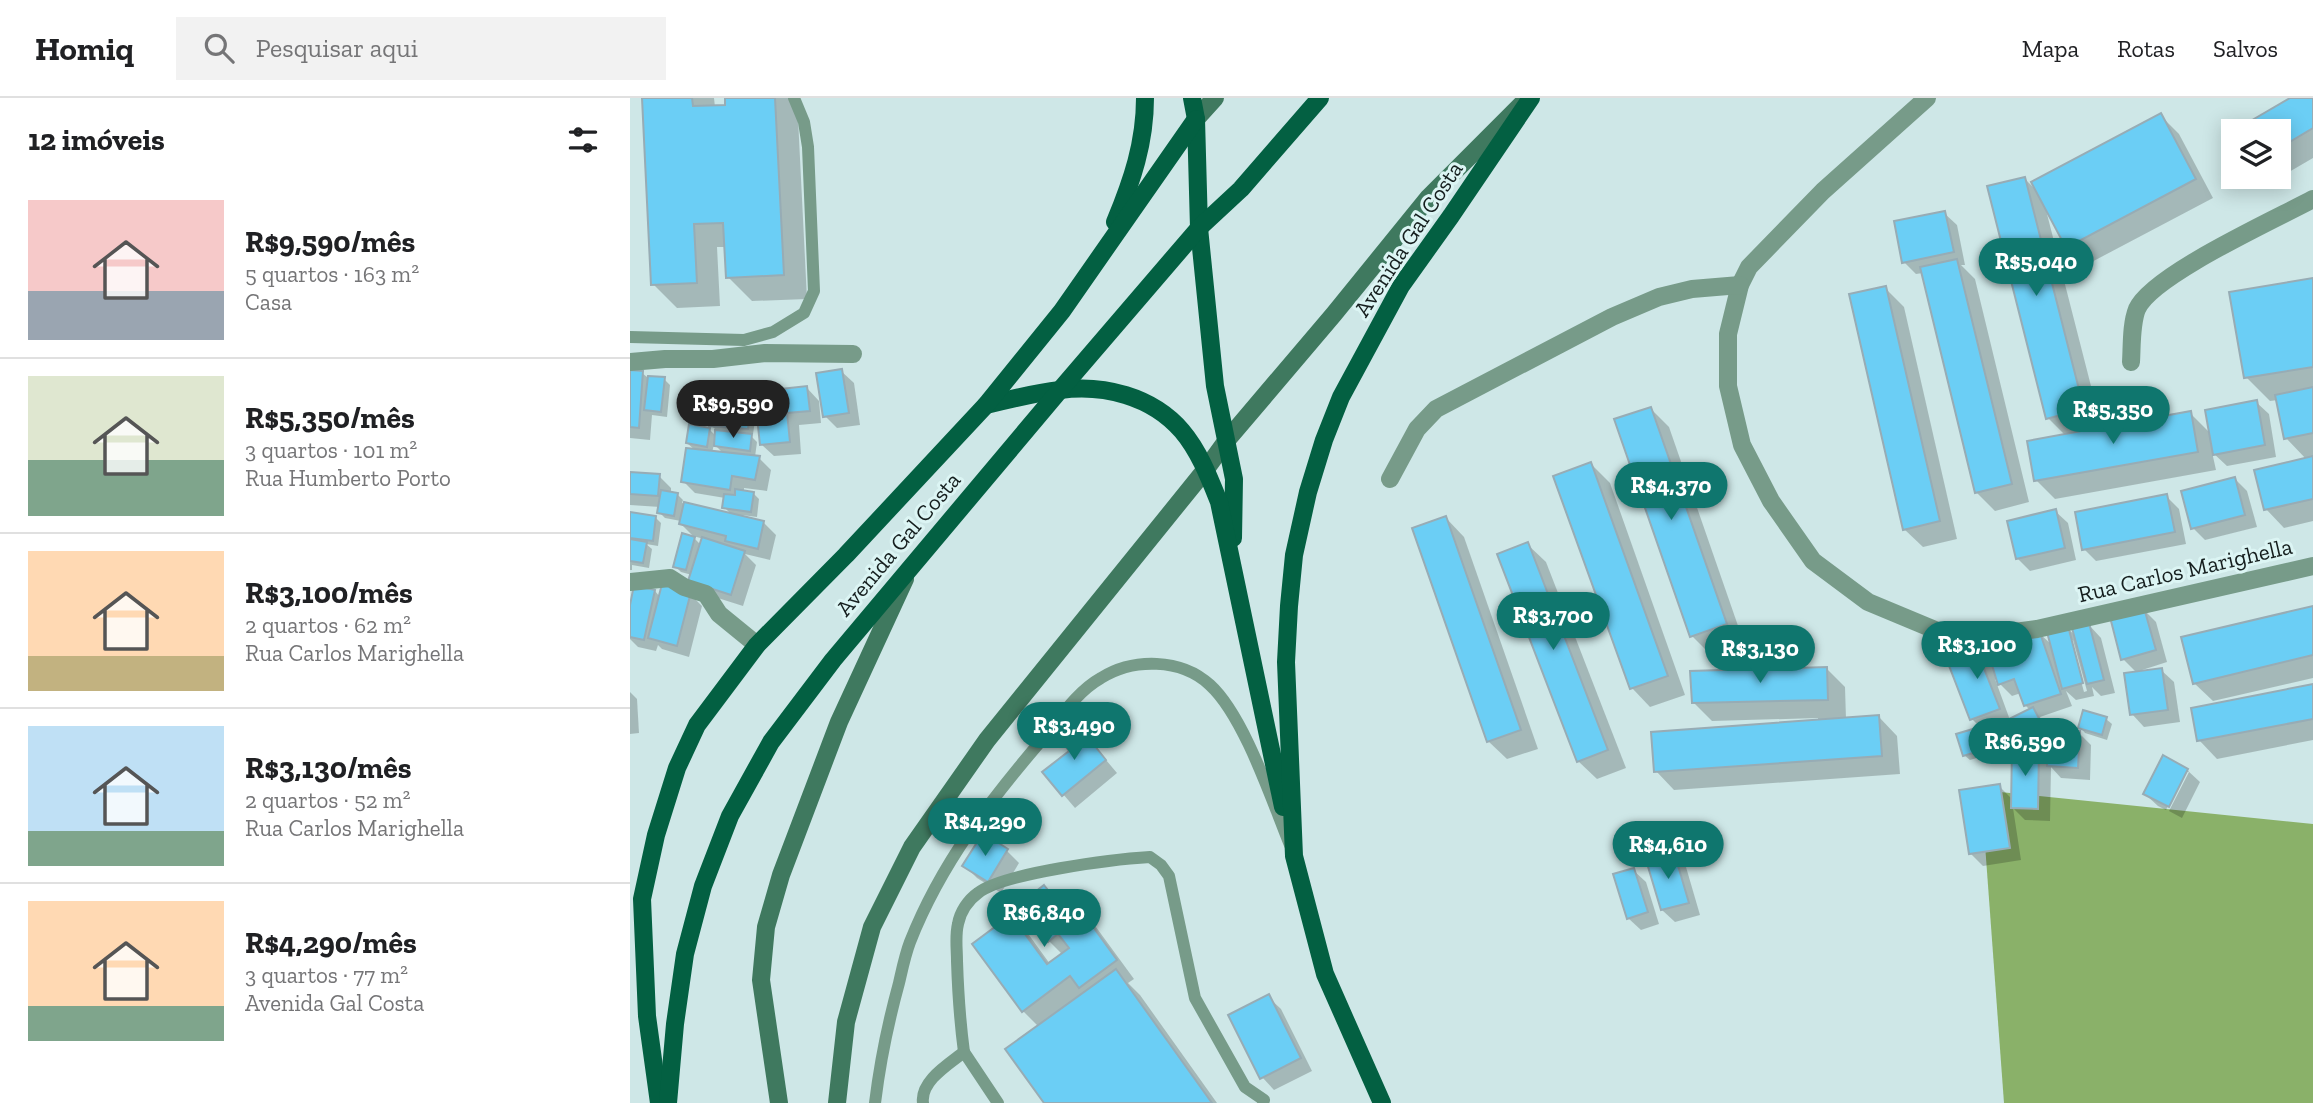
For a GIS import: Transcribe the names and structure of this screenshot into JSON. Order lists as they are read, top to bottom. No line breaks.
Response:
{"streets":{"main road":["Avenida Gal Costa"],"street":["Rua Carlos Marighella"]},"page":{"header":"Homiq","search":"Pesquisar aqui","nav":["Mapa","Rotas","Salvos"],"heading":"12 imóveis","list":[{"name":"R$9,590/mês","note":"5 quartos · 163 m² · Casa"},{"name":"R$5,350/mês","note":"3 quartos · 101 m² · Rua Humberto Porto"},{"name":"R$3,100/mês","note":"2 quartos · 62 m² · Rua Carlos Marighella"},{"name":"R$3,130/mês","note":"2 quartos · 52 m² · Rua Carlos Marighella"},{"name":"R$4,290/mês","note":"3 quartos · 77 m² · Avenida Gal Costa"}],"price":["R$5,040","R$9,590","R$5,350","R$4,370","R$3,700","R$3,100","R$3,130","R$3,490","R$6,590","R$4,290","R$4,610","R$6,840"]}}
